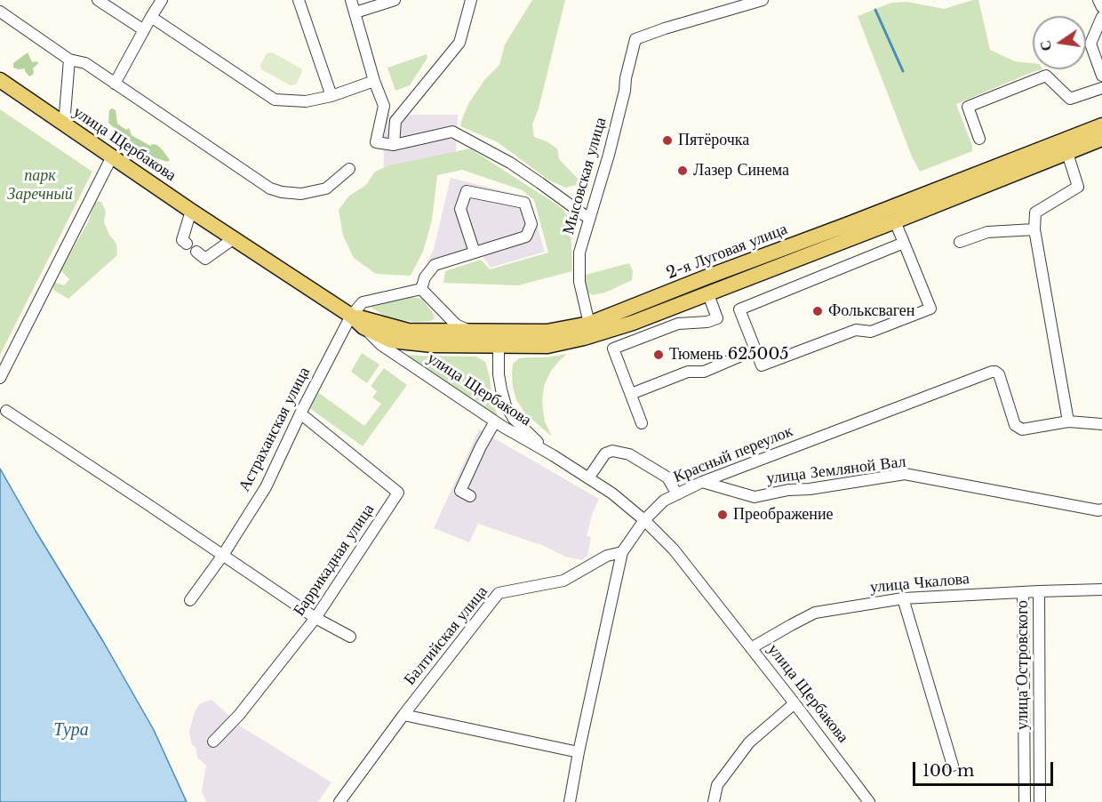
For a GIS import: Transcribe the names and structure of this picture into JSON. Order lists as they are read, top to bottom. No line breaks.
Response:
{"streets":{"main road":["улица Щербакова","2-я Луговая улица"],"street":["Мысовская улица","Астраханская улица","Красный переулок","улица Земляной Вал","Баррикадная улица","улица Чкалова","Балтийская улица","улица Островского"]},"crossings":[["улица Щербакова","2-я Луговая улица"],["улица Щербакова","Астраханская улица"],["улица Щербакова","Красный переулок"],["улица Щербакова","улица Чкалова"],["Мысовская улица","2-я Луговая улица"],["2-я Луговая улица","Астраханская улица"],["Астраханская улица","Баррикадная улица"],["Красный переулок","улица Земляной Вал"],["Красный переулок","Балтийская улица"],["улица Чкалова","улица Островского"]],"water":["Тура"],"parks":["парк Заречный"],"places":["Пятёрочка","Лазер Синема","Фольксваген","Тюмень 625005","Преображение"],"scale_bar":"100 m","north":"left"}
